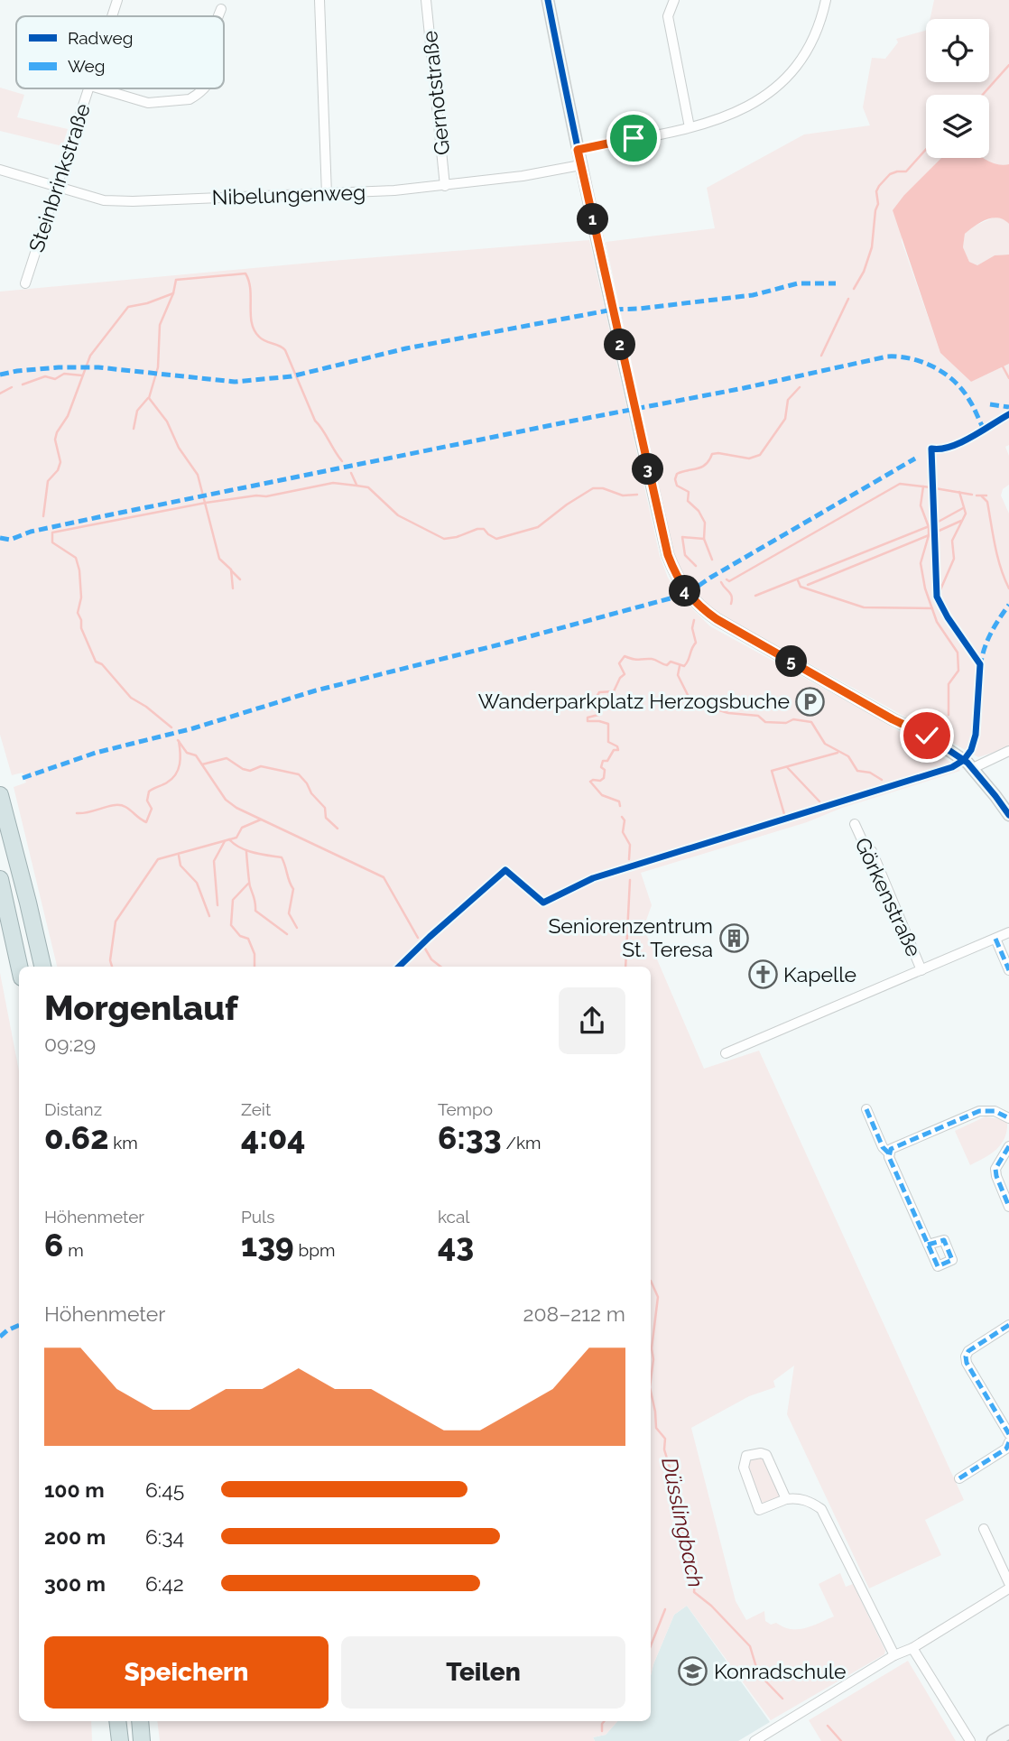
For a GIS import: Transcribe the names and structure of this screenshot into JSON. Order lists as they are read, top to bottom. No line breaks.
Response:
{"streets":{"street":["Gernotstraße","Steinbrinkstraße","Nibelungenweg","Görkenstraße"]},"crossings":[["Gernotstraße","Nibelungenweg"],["Steinbrinkstraße","Nibelungenweg"]],"water":["Düsslingbach"],"places":{"parking":["Wanderparkplatz Herzogsbuche"],"building":["Seniorenzentrum St. Teresa"],"church":["Kapelle"],"school or university":["Konradschule"]},"legend":["Radweg","Weg"],"page":{"pins":["1","2","3","4","5"],"heading":["Morgenlauf","09:29"],"stats":[["Distanz","0.62 km"],["Zeit","4:04"],["Tempo","6:33 /km"],["Höhenmeter","6 m"],["Puls","139 bpm"],["kcal","43"]],"chart":["Höhenmeter","208–212 m"],"list":[{"name":"100 m","note":"6:45"},{"name":"200 m","note":"6:34"},{"name":"300 m","note":"6:42"}],"buttons":["Speichern","Teilen"]}}
